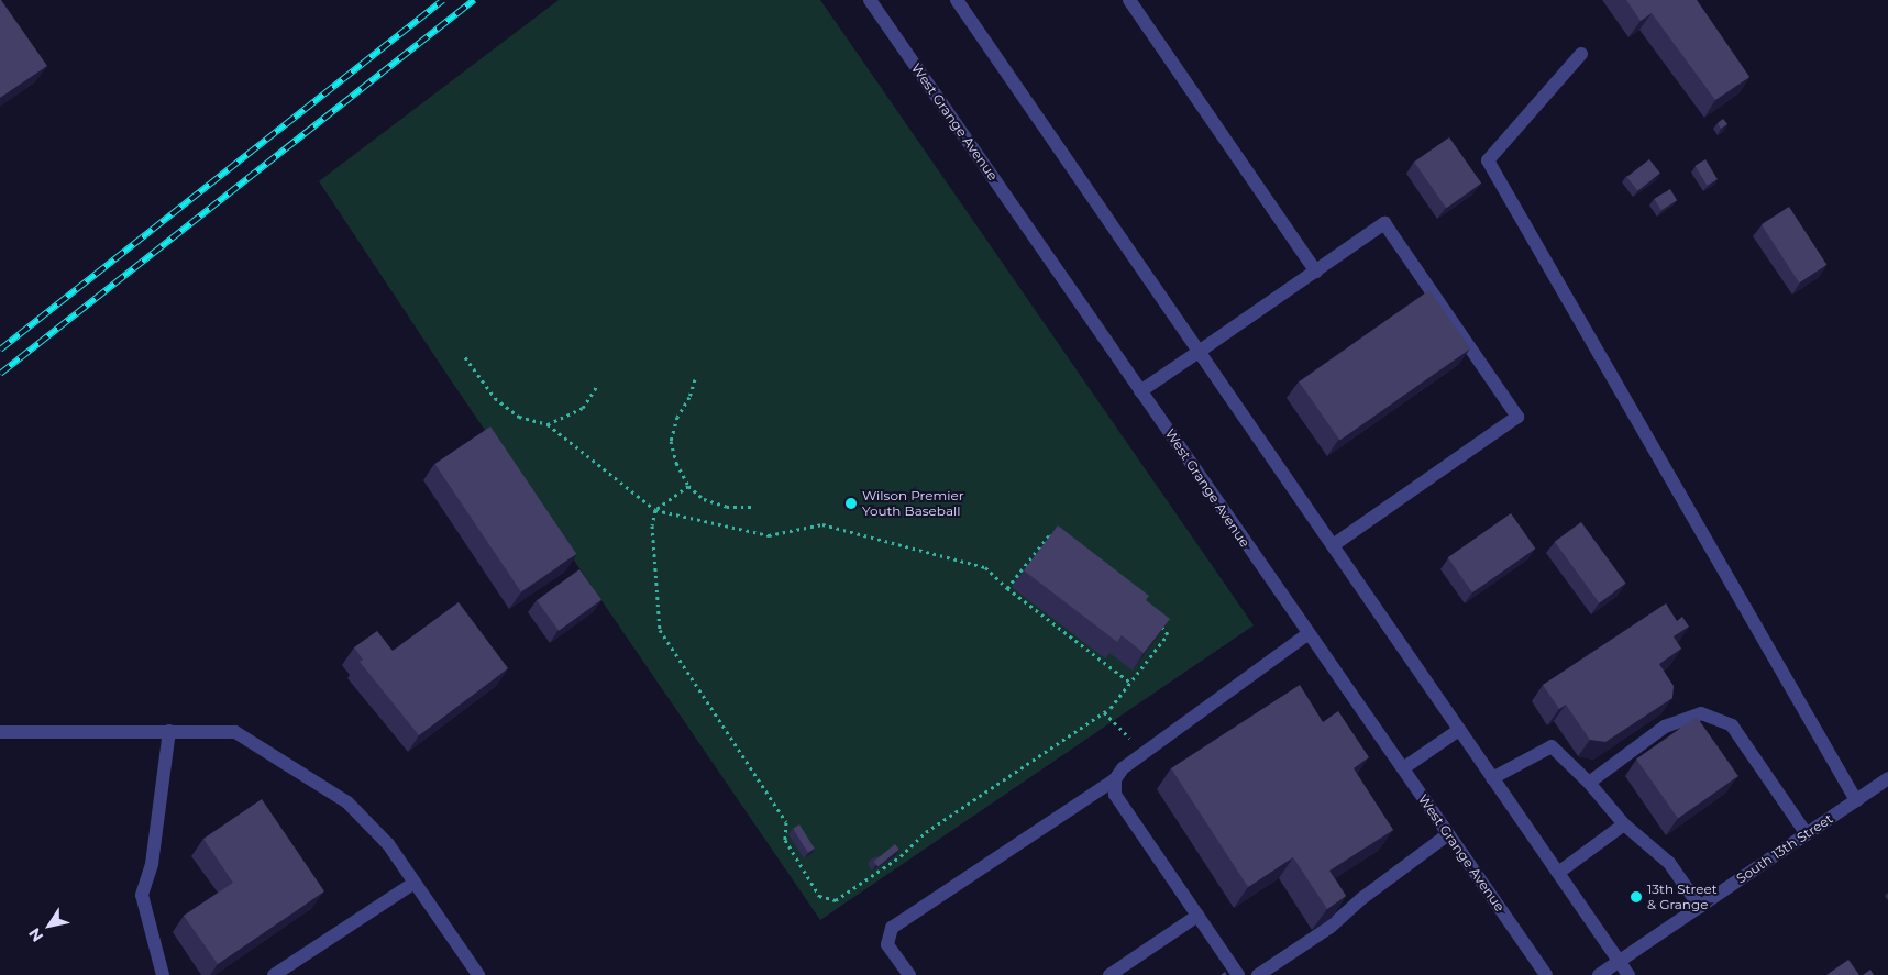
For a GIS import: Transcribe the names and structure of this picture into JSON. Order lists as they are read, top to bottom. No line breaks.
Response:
{"streets":{"street":["West Grange Avenue","South 13th Street"]},"places":["Wilson Premier Youth Baseball","13th Street & Grange"],"north":"bottom left"}
